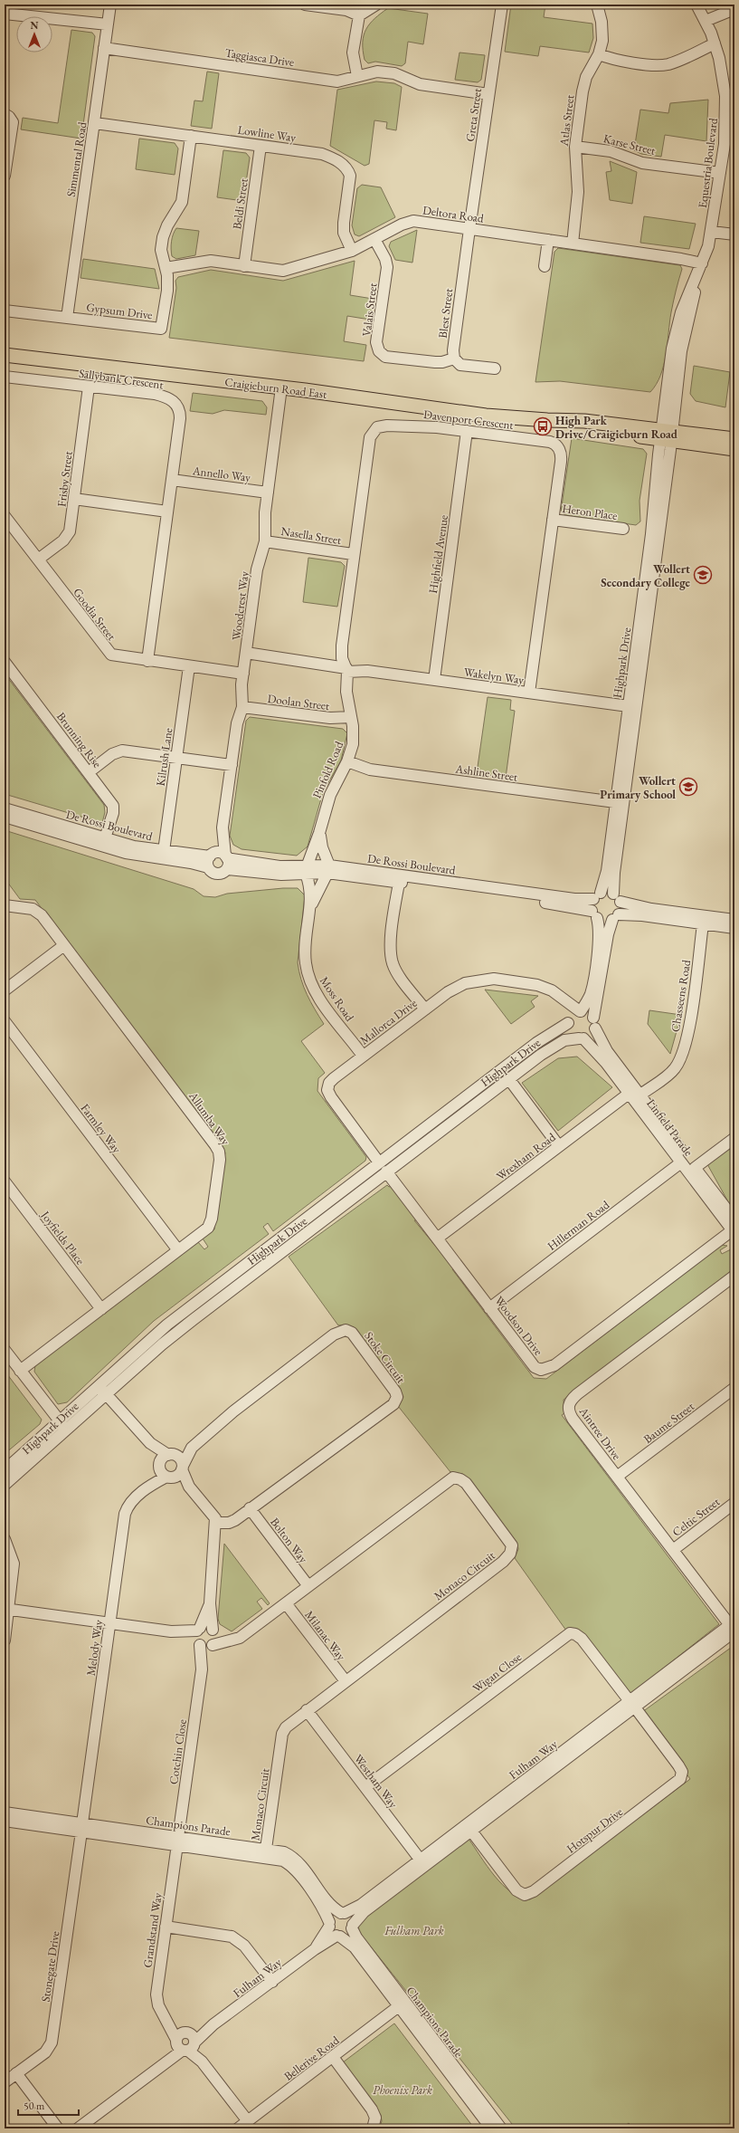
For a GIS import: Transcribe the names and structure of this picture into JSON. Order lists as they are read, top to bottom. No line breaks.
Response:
{"streets":{"main road":["Craigieburn Road East"],"street":["Taggiasca Drive","Greta Street","Atlas Street","Lowline Way","Karse Street","Simmental Road","Equestria Boulevard","Beldi Street","Deltora Road","Valais Street","Gypsum Drive","Blest Street","Sallybank Crescent","Davenport Crescent","Annello Way","Frisby Street","Heron Place","Nasella Street","Highfield Avenue","Woodcrest Way","Goodia Street","Highpark Drive","Wakelyn Way","Doolan Street","Brunning Rise","Kilrush Lane","Pinfold Road","Ashline Street","De Rossi Boulevard","Chasseens Road","Moss Road","Mallorca Drive","Allumba Way","Linfield Parade","Farmley Way","Wrexham Road","Hillerman Road","Joyfields Place","Woodson Drive","Stoke Circuit","Baume Street","Aintree Drive","Celtic Street","Bolton Way","Monaco Circuit","Milanac Way","Melody Way","Wigan Close","Cotchin Close","Fulham Way","Westham Way","Champions Parade","Hotspur Drive","Grandstand Way","Stonegate Drive","Bellerive Road"]},"crossings":[["Taggiasca Drive","Greta Street"],["Taggiasca Drive","Simmental Road"],["Greta Street","Deltora Road"],["Greta Street","Blest Street"],["Atlas Street","Karse Street"],["Atlas Street","Deltora Road"],["Lowline Way","Simmental Road"],["Lowline Way","Beldi Street"],["Lowline Way","Deltora Road"],["Lowline Way","Gypsum Drive"],["Karse Street","Equestria Boulevard"],["Simmental Road","Gypsum Drive"],["Equestria Boulevard","Deltora Road"],["Equestria Boulevard","Craigieburn Road East"],["Equestria Boulevard","Highpark Drive"],["Beldi Street","Deltora Road"],["Deltora Road","Valais Street"],["Deltora Road","Gypsum Drive"],["Deltora Road","Blest Street"],["Valais Street","Blest Street"],["Sallybank Crescent","Annello Way"],["Sallybank Crescent","Frisby Street"],["Craigieburn Road East","Woodcrest Way"],["Craigieburn Road East","Highpark Drive"],["Davenport Crescent","Heron Place"],["Davenport Crescent","Nasella Street"],["Davenport Crescent","Highfield Avenue"],["Davenport Crescent","Wakelyn Way"],["Davenport Crescent","Pinfold Road"],["Annello Way","Woodcrest Way"],["Frisby Street","Goodia Street"],["Nasella Street","Woodcrest Way"],["Highfield Avenue","Wakelyn Way"],["Woodcrest Way","Goodia Street"],["Woodcrest Way","Wakelyn Way"],["Woodcrest Way","Doolan Street"],["Woodcrest Way","De Rossi Boulevard"],["Goodia Street","Kilrush Lane"],["Highpark Drive","Wakelyn Way"],["Highpark Drive","Ashline Street"],["Highpark Drive","De Rossi Boulevard"],["Highpark Drive","Mallorca Drive"],["Highpark Drive","Linfield Parade"],["Highpark Drive","Woodson Drive"],["Wakelyn Way","Pinfold Road"],["Doolan Street","Pinfold Road"],["Brunning Rise","De Rossi Boulevard"],["Kilrush Lane","De Rossi Boulevard"],["Pinfold Road","Ashline Street"],["Pinfold Road","De Rossi Boulevard"],["Pinfold Road","Moss Road"],["De Rossi Boulevard","Moss Road"],["Chasseens Road","Linfield Parade"],["Moss Road","Mallorca Drive"],["Mallorca Drive","Linfield Parade"],["Allumba Way","Farmley Way"],["Allumba Way","Joyfields Place"],["Linfield Parade","Wrexham Road"],["Linfield Parade","Hillerman Road"],["Linfield Parade","Woodson Drive"],["Wrexham Road","Woodson Drive"],["Hillerman Road","Woodson Drive"],["Stoke Circuit","Bolton Way"],["Stoke Circuit","Melody Way"],["Baume Street","Aintree Drive"],["Aintree Drive","Celtic Street"],["Aintree Drive","Fulham Way"],["Bolton Way","Monaco Circuit"],["Monaco Circuit","Milanac Way"],["Monaco Circuit","Cotchin Close"],["Monaco Circuit","Westham Way"],["Monaco Circuit","Champions Parade"],["Melody Way","Champions Parade"],["Melody Way","Stonegate Drive"],["Wigan Close","Fulham Way"],["Wigan Close","Westham Way"],["Wigan Close","Hotspur Drive"],["Cotchin Close","Champions Parade"],["Cotchin Close","Grandstand Way"],["Fulham Way","Westham Way"],["Fulham Way","Champions Parade"],["Fulham Way","Hotspur Drive"],["Fulham Way","Grandstand Way"],["Champions Parade","Grandstand Way"],["Champions Parade","Stonegate Drive"],["Champions Parade","Bellerive Road"],["Grandstand Way","Bellerive Road"]],"parks":["Fulham Park","Phoenix Park"],"places":{"bus stop":["High Park Drive/Craigieburn Road"],"school or university":["Wollert Secondary College","Wollert Primary School"]},"scale_bar":"50 m","north":"top"}
